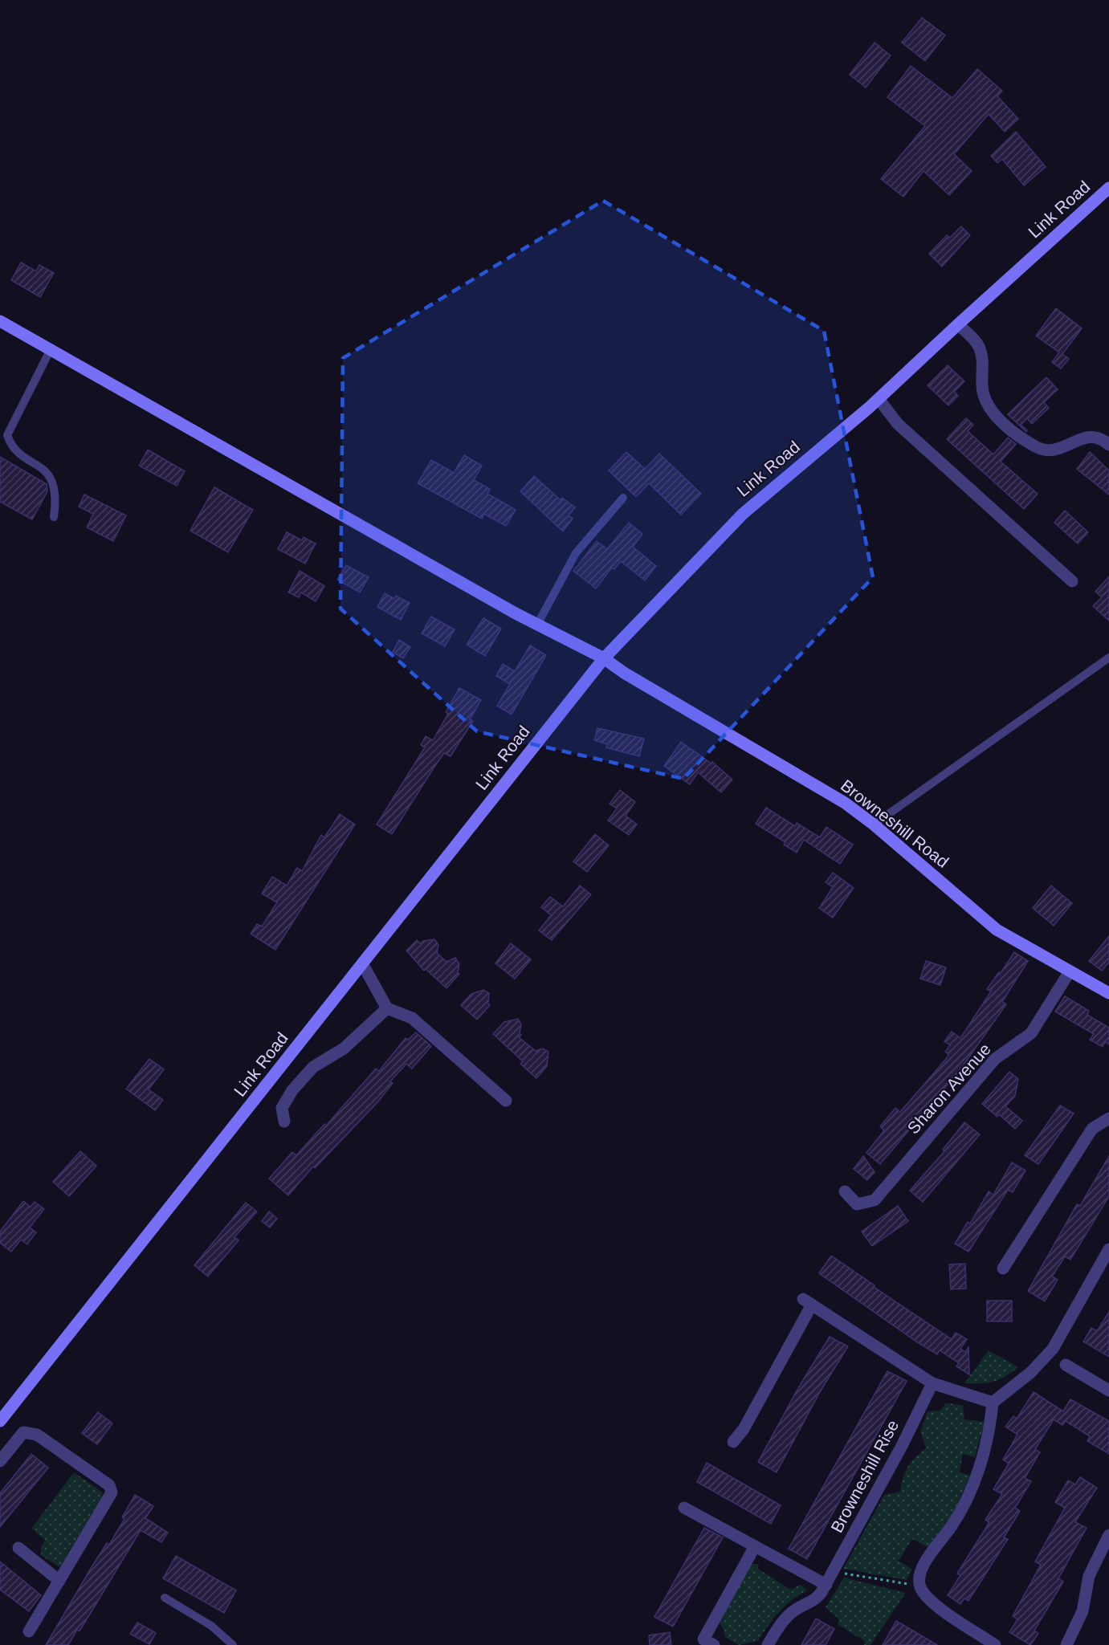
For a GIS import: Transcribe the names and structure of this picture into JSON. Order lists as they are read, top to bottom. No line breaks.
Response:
{"streets":{"street":["Link Road","Browneshill Road","Sharon Avenue","Browneshill Rise"]},"crossings":[["Link Road","Browneshill Road"],["Browneshill Road","Sharon Avenue"]]}
